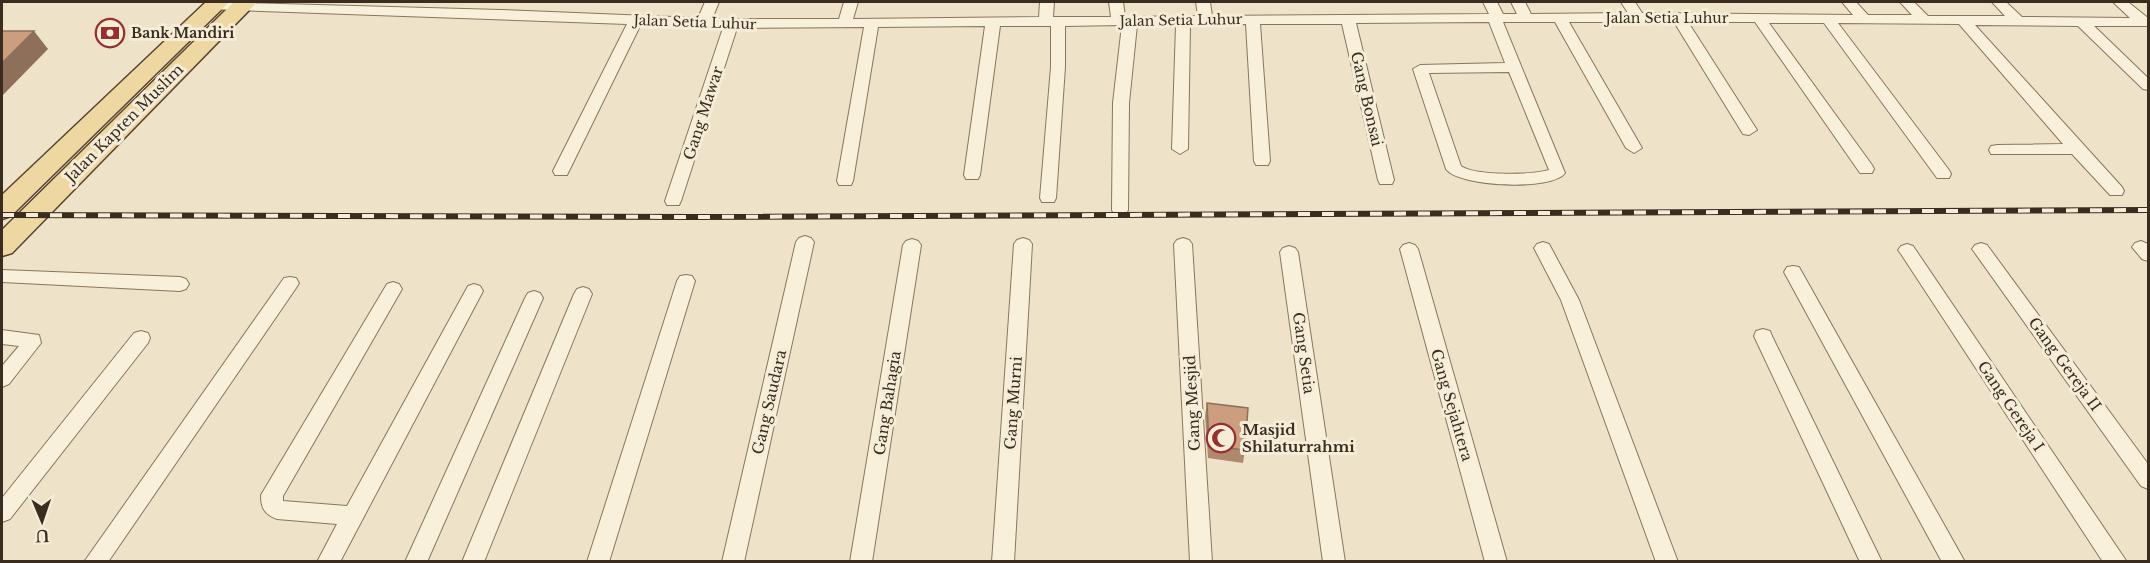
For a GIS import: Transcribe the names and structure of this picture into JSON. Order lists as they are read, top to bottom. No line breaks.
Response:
{"streets":{"main road":["Jalan Kapten Muslim"],"street":["Jalan Setia Luhur","Gang Bonsai","Gang Mawar","Gang Setia","Gang Gereja II","Gang Saudara","Gang Bahagia","Gang Murni","Gang Mesjid","Gang Sejahtera","Gang Gereja I"]},"crossings":[["Jalan Setia Luhur","Gang Bonsai"],["Jalan Setia Luhur","Gang Mawar"],["Jalan Setia Luhur","Jalan Kapten Muslim"]],"places":{"bank":["Bank Mandiri"],"mosque":["Masjid Shilaturrahmi"]},"north":"bottom"}
